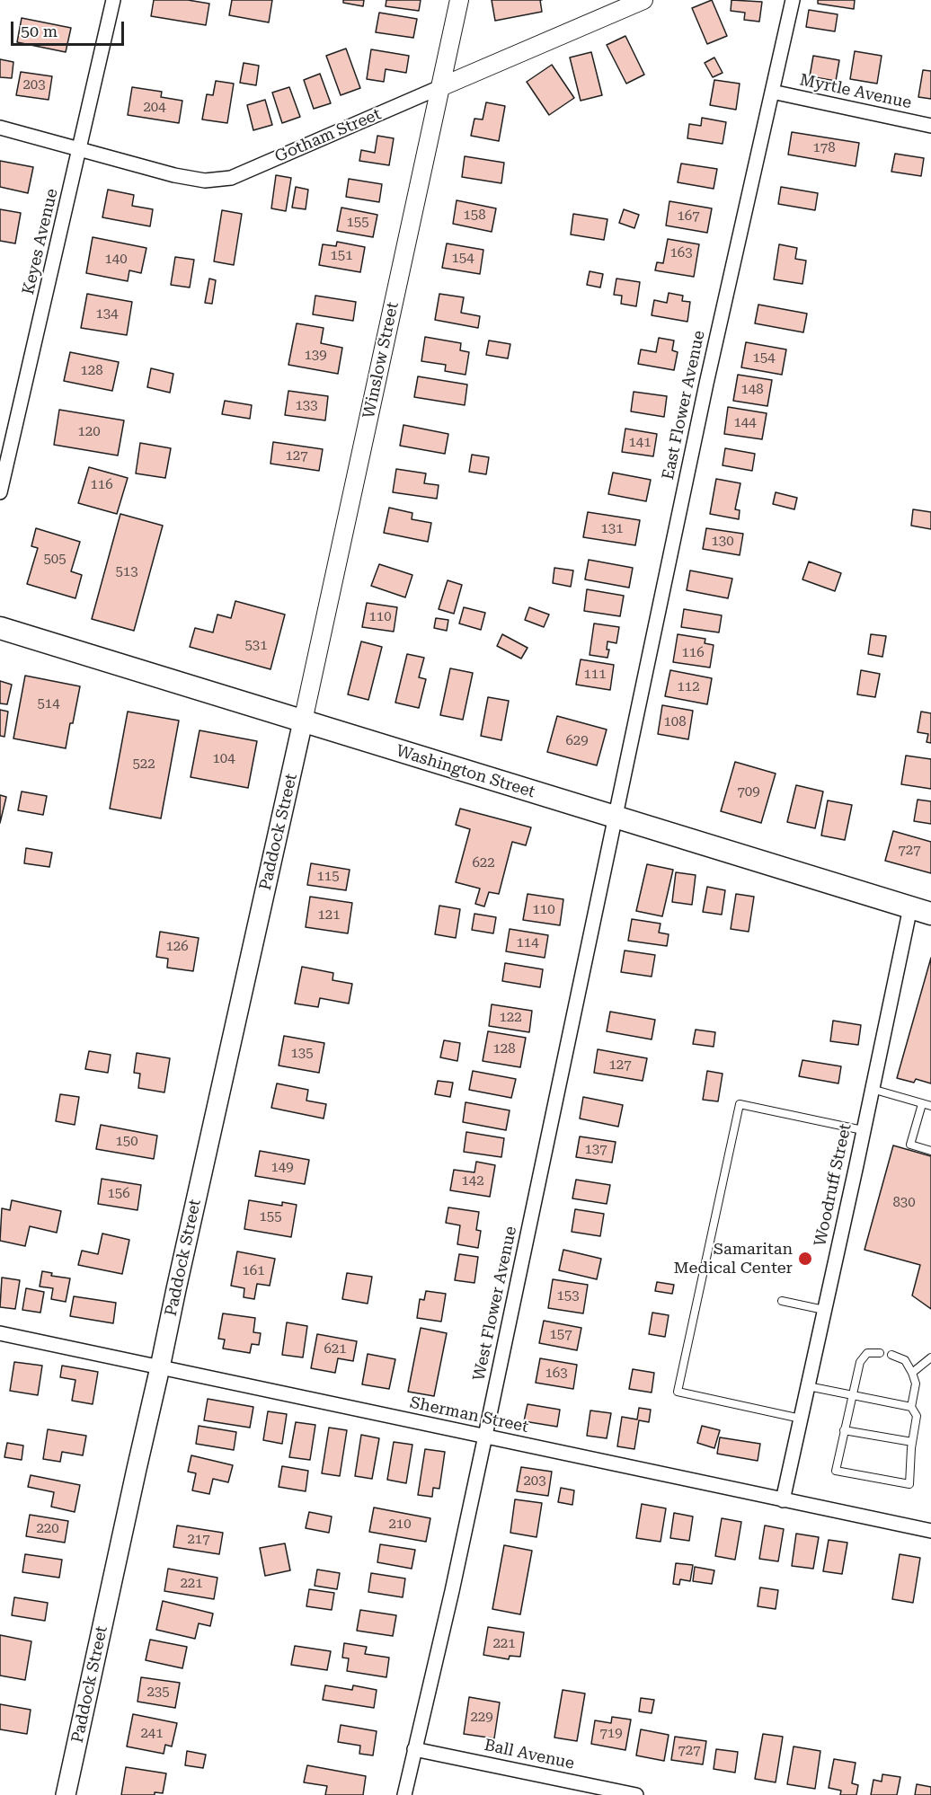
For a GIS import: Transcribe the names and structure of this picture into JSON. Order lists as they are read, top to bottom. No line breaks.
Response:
{"streets":{"main road":["Washington Street","Paddock Street"],"street":["Myrtle Avenue","Gotham Street","Keyes Avenue","Winslow Street","East Flower Avenue","Woodruff Street","West Flower Avenue","Sherman Street","Ball Avenue"]},"crossings":[["Myrtle Avenue","East Flower Avenue"],["Gotham Street","Keyes Avenue"],["Gotham Street","Winslow Street"],["Winslow Street","Washington Street"],["Winslow Street","Paddock Street"],["East Flower Avenue","Washington Street"],["East Flower Avenue","West Flower Avenue"],["Washington Street","Paddock Street"],["Washington Street","Woodruff Street"],["Washington Street","West Flower Avenue"],["Paddock Street","Sherman Street"],["Woodruff Street","Sherman Street"],["West Flower Avenue","Sherman Street"],["West Flower Avenue","Ball Avenue"]],"places":["Samaritan Medical Center"],"house_numbers":["203","204","178","158","167","155","163","151","154","140","134","139","154","128","148","133","144","120","141","127","116","131","130","505","513","110","531","116","111","112","514","108","629","104","522","709","727","622","115","110","121","114","126","122","128","135","127","150","137","149","142","156","830","155","161","153","157","621","163","203","210","220","217","221","221","235","229","241","719","727"],"scale_bar":"50 m"}
